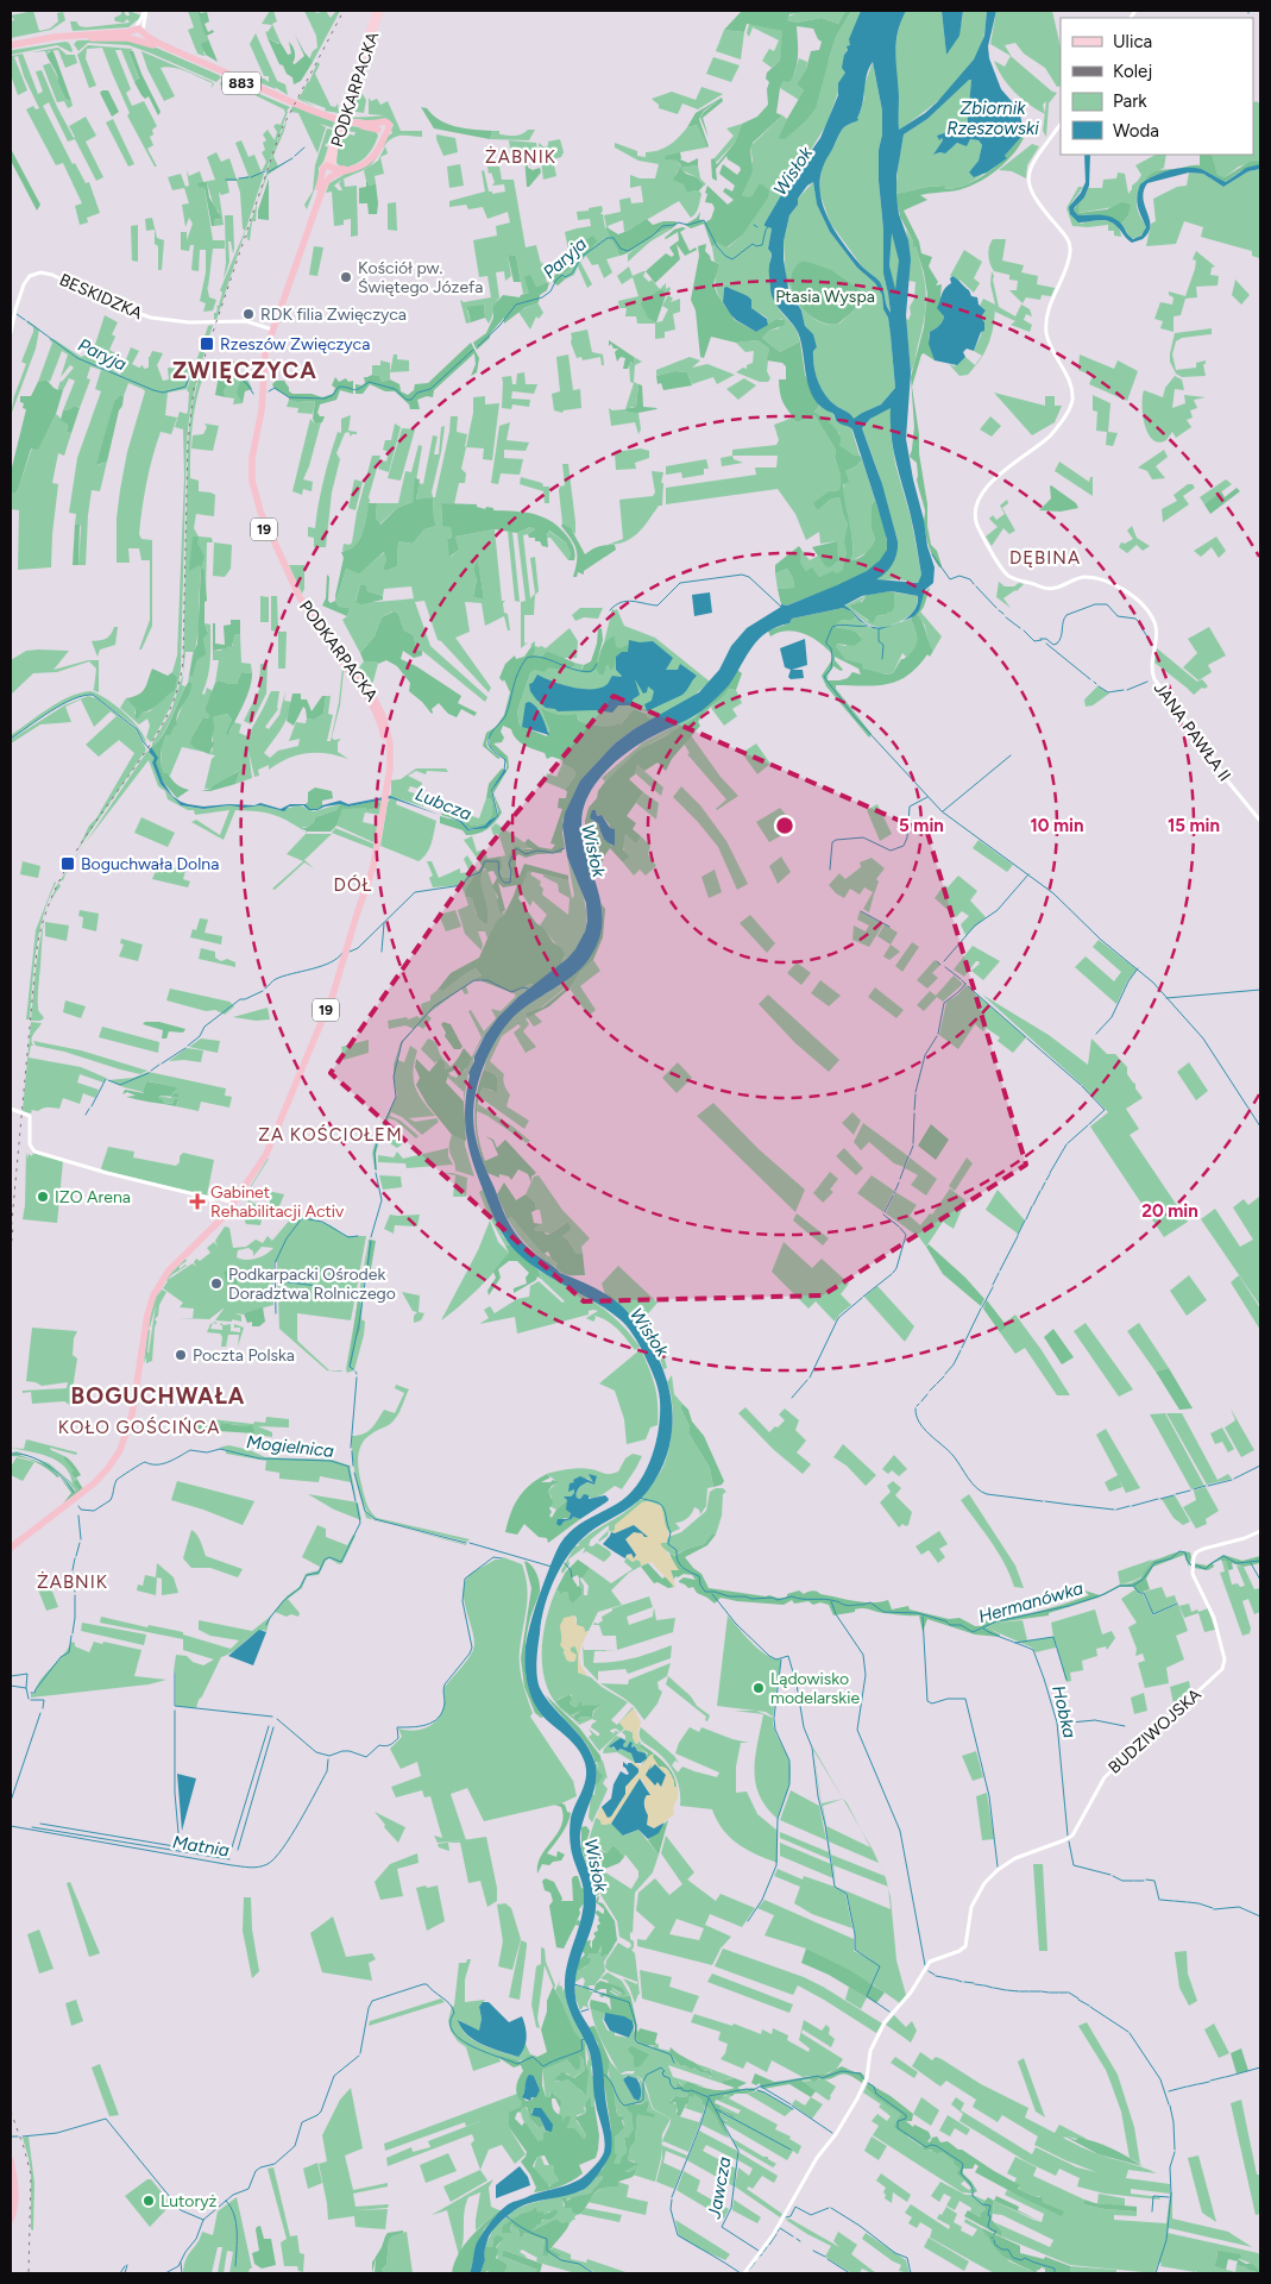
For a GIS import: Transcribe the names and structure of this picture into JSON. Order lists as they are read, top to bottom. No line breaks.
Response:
{"streets":{"highway":["883","PODKARPACKA","19"],"street":["BESKIDZKA","JANA PAWŁA II","BUDZIWOJSKA"]},"crossings":[["PODKARPACKA","BESKIDZKA"],["PODKARPACKA","19"]],"districts":["ŻABNIK","ZWIĘCZYCA","DĘBINA","DÓŁ","ZA KOŚCIOŁEM","BOGUCHWAŁA","KOŁO GOŚCIŃCA","ŻABNIK"],"water":["Zbiornik Rzeszowski","Wisłok","Paryja","Lubcza","Mogielnica","Hermanówka","Hobka","Matnia","Jawcza"],"parks":["Ptasia Wyspa"],"places":{"other":["Kościół pw. Świętego Józefa","RDK filia Zwięczyca","IZO Arena","Podkarpacki Ośrodek Doradztwa Rolniczego","Poczta Polska","Lądowisko modelarskie","Lutoryż"],"transit":["Rzeszów Zwięczyca","Boguchwała Dolna"],"health":["Gabinet Rehabilitacji Activ"]},"legend":["Ulica","Kolej","Park","Woda"],"rings":["5 min","10 min","15 min","20 min"]}
